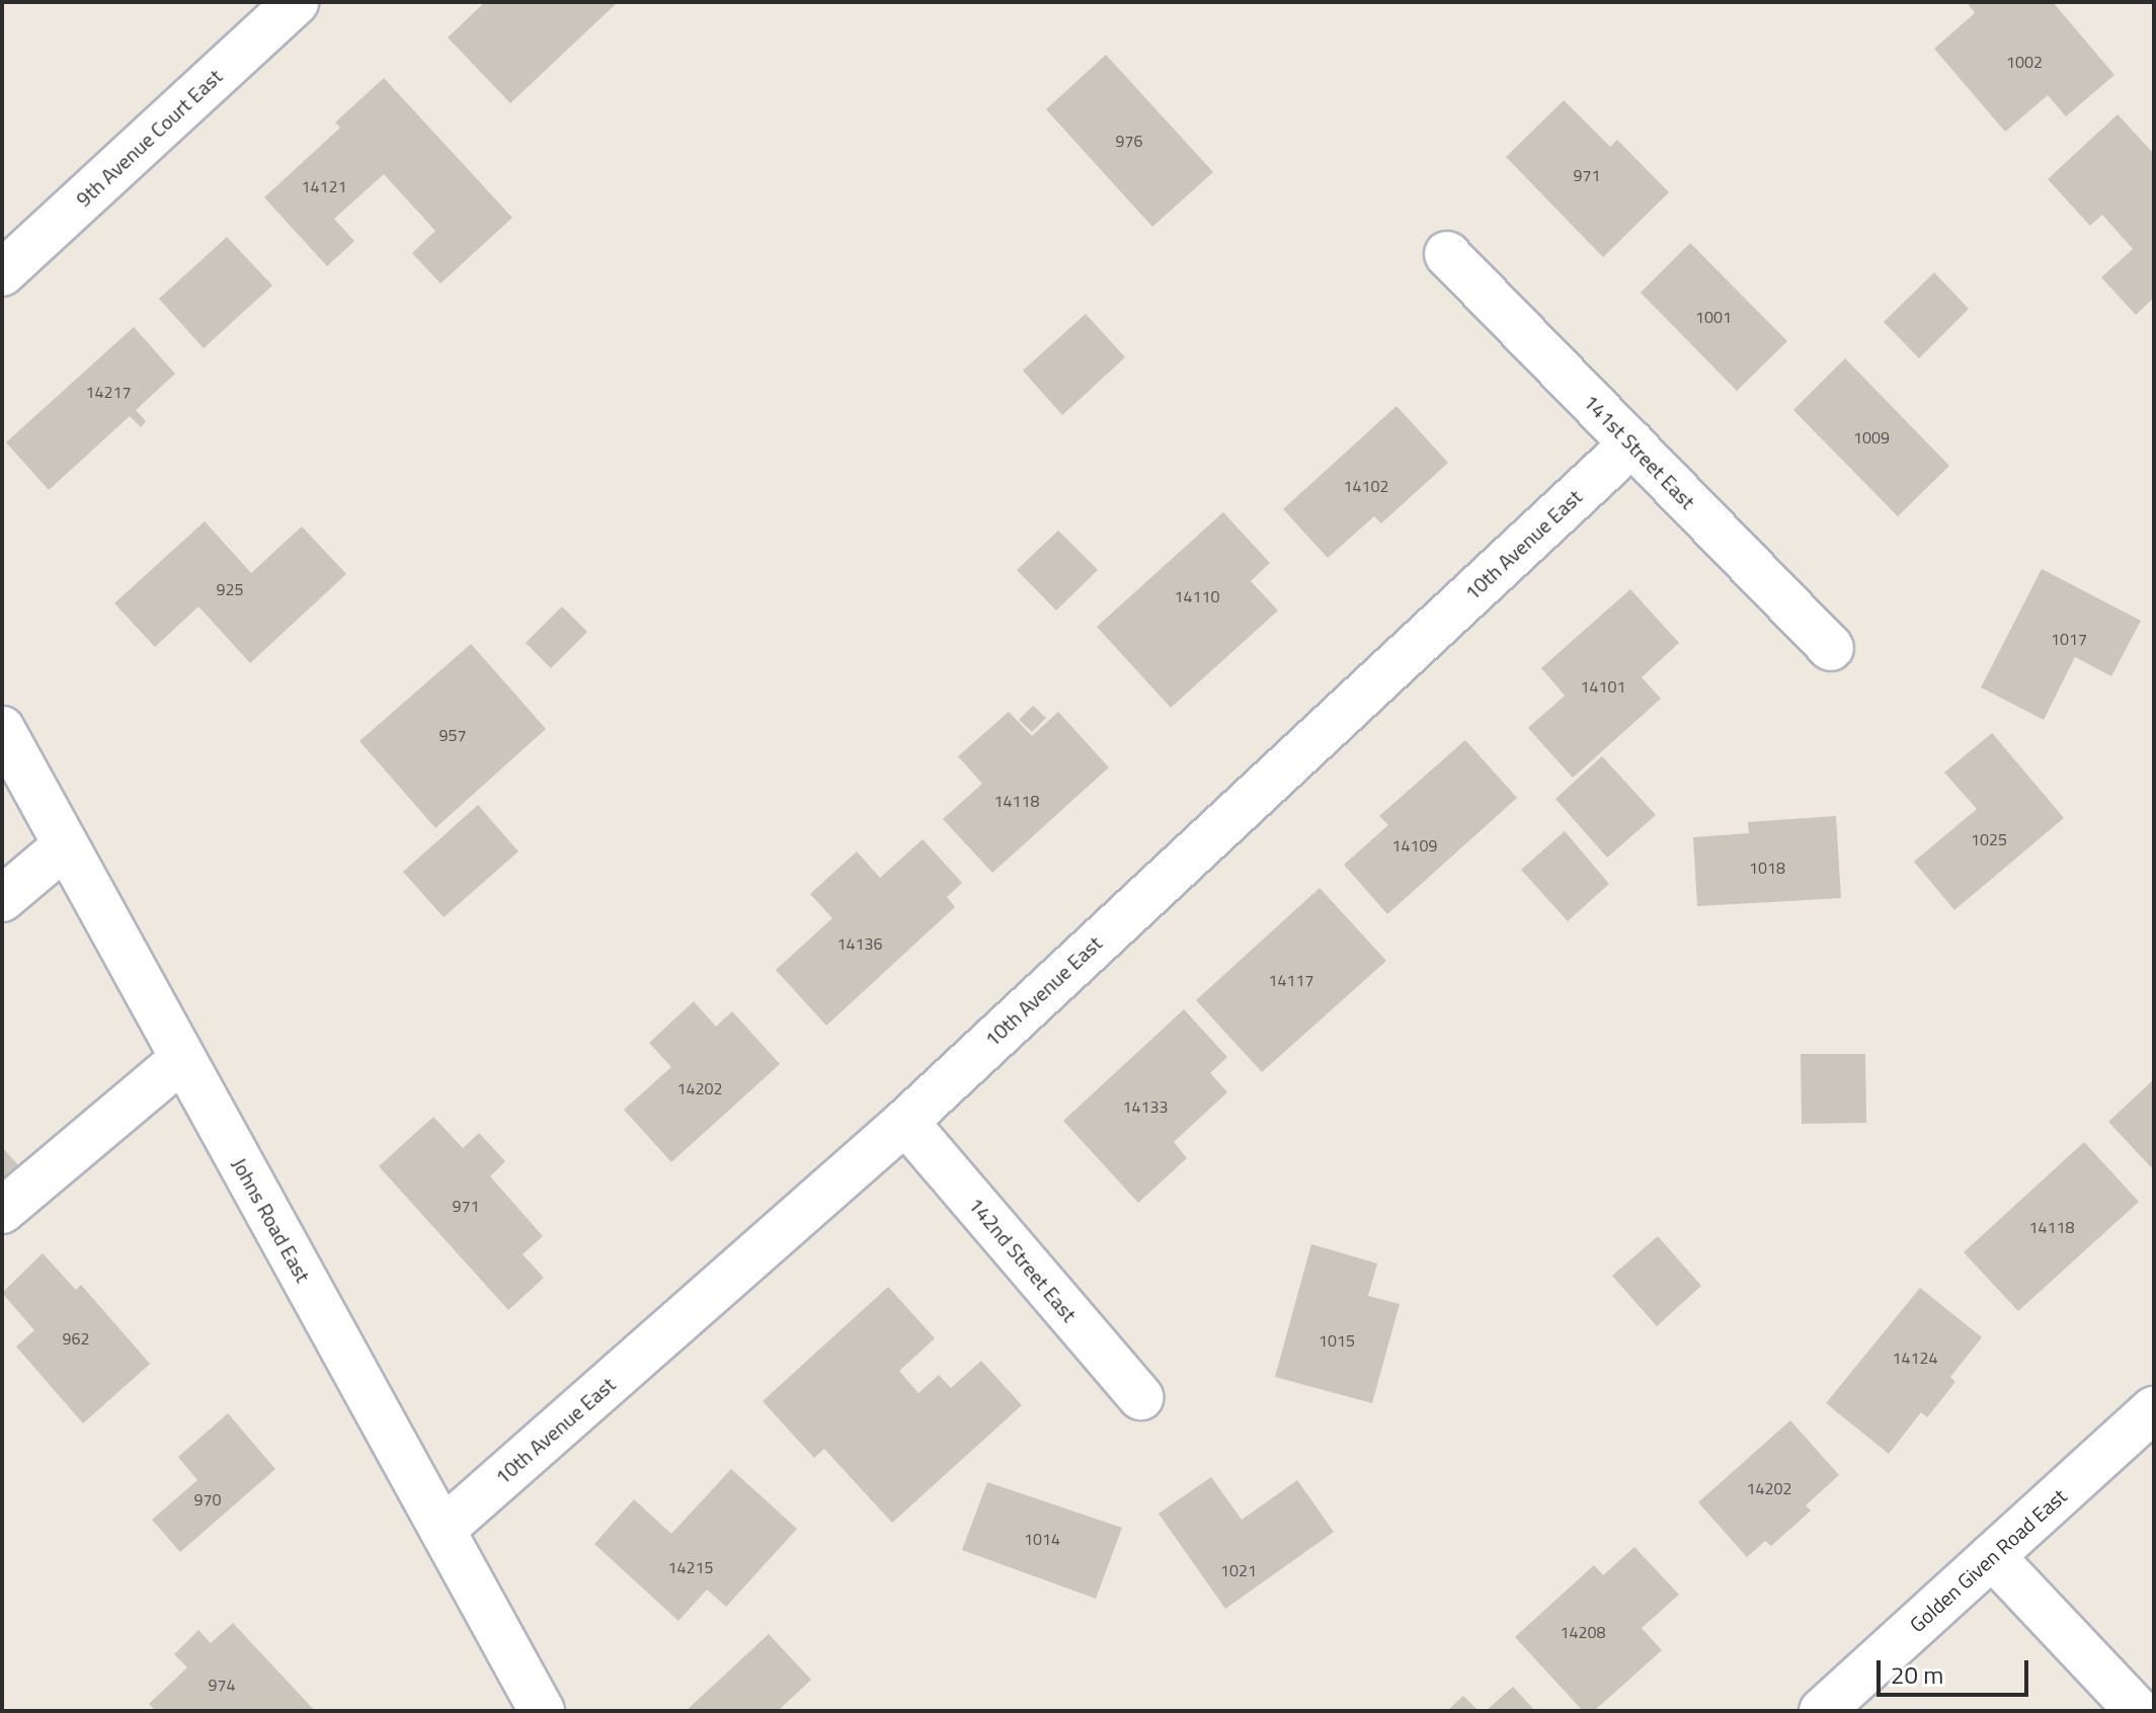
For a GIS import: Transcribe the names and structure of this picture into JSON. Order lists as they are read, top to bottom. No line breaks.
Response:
{"streets":{"street":["9th Avenue Court East","141st Street East","10th Avenue East","Johns Road East","142nd Street East","Golden Given Road East"]},"crossings":[["141st Street East","10th Avenue East"],["10th Avenue East","Johns Road East"],["10th Avenue East","142nd Street East"]],"house_numbers":["1002","976","971","14121","1001","14217","1009","14102","925","14110","1017","14101","957","14118","1025","14109","1018","14136","14117","14202","14133","971","14118","962","1015","14124","14202","970","1014","14215","1021","14208","974"],"scale_bar":"20 m"}
